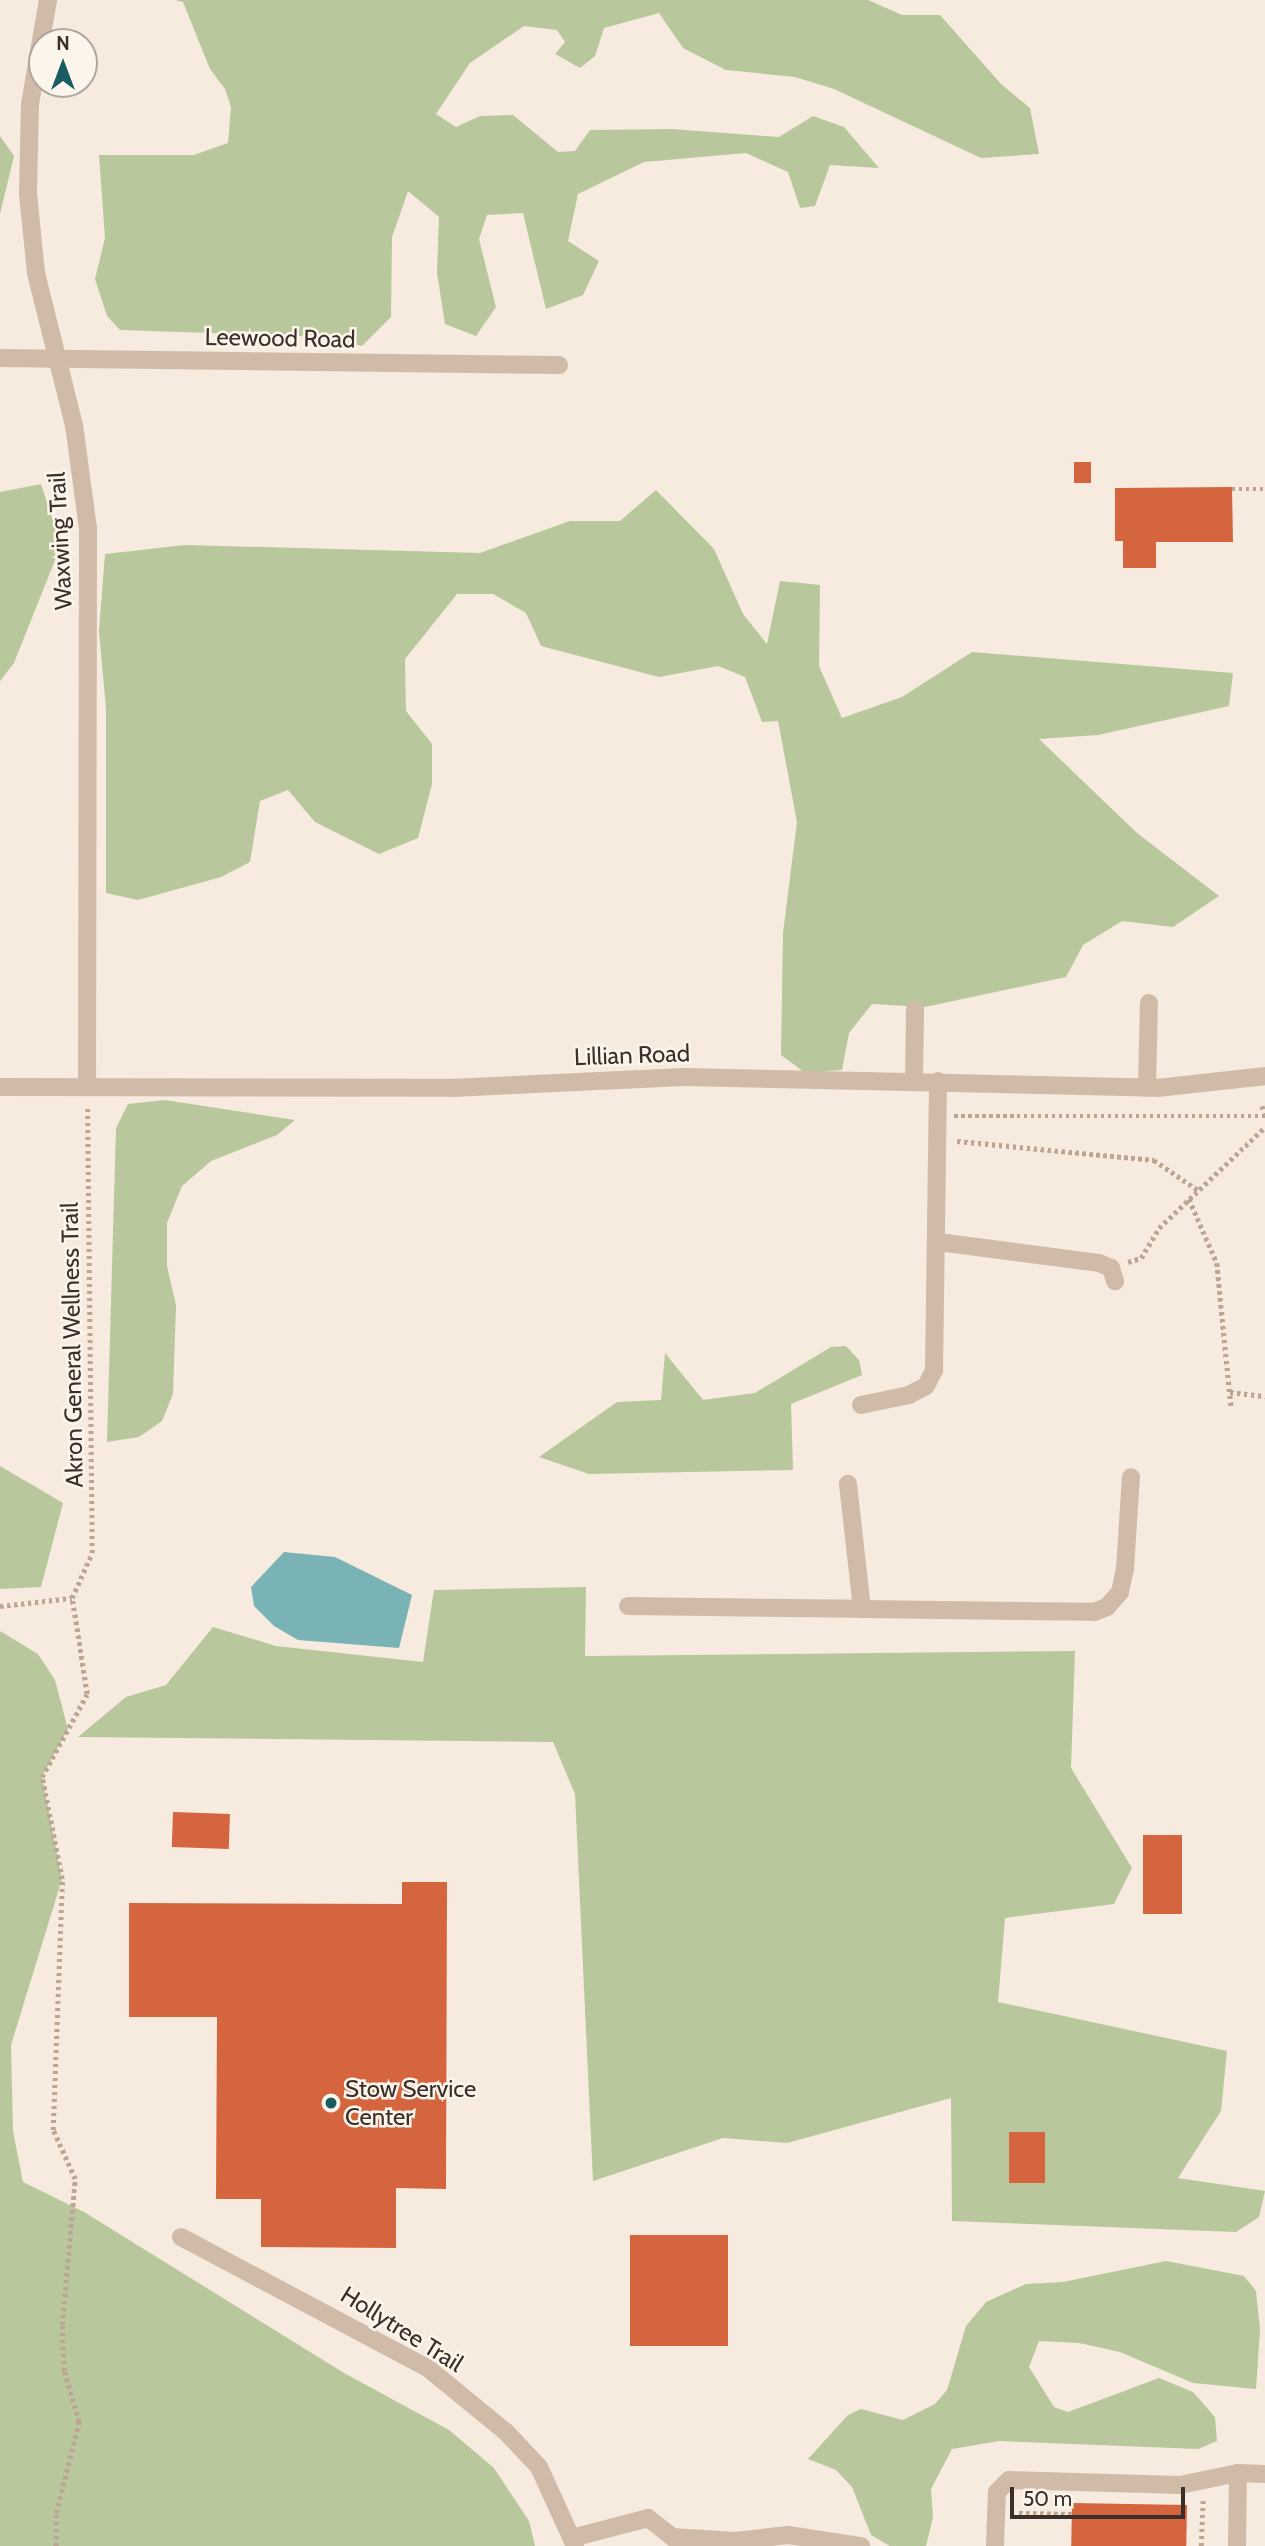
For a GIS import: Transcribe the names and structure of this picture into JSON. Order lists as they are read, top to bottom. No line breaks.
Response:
{"streets":{"street":["Leewood Road","Waxwing Trail","Lillian Road","Hollytree Trail"],"path":["Akron General Wellness Trail"]},"crossings":[["Leewood Road","Waxwing Trail"],["Waxwing Trail","Lillian Road"],["Waxwing Trail","Akron General Wellness Trail"],["Lillian Road","Akron General Wellness Trail"]],"places":["Stow Service Center"],"scale_bar":"50 m","north":"top"}
